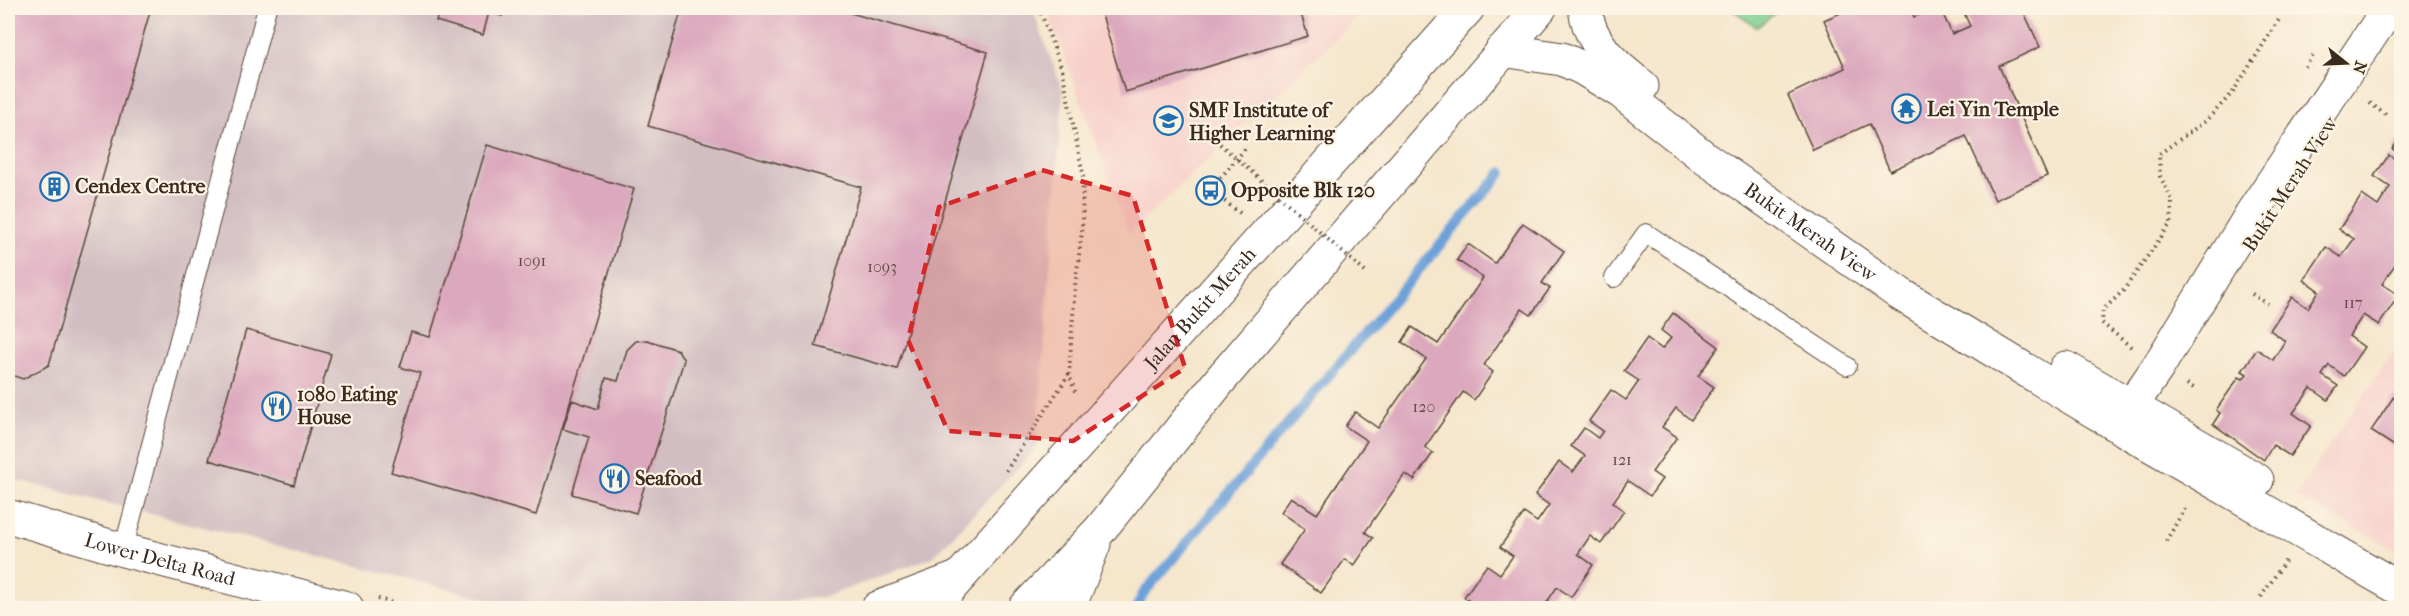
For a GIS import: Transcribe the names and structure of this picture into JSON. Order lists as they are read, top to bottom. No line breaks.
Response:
{"streets":{"street":["Bukit Merah View","Jalan Bukit Merah","Lower Delta Road"]},"places":{"temple":["Lei Yin Temple"],"school or university":["SMF Institute of Higher Learning"],"building":["Cendex Centre"],"bus stop":["Opposite Blk 120"],"restaurant":["1080 Eating House","Seafood"]},"house_numbers":["1091","1093","117","120","121"],"north":"right"}
